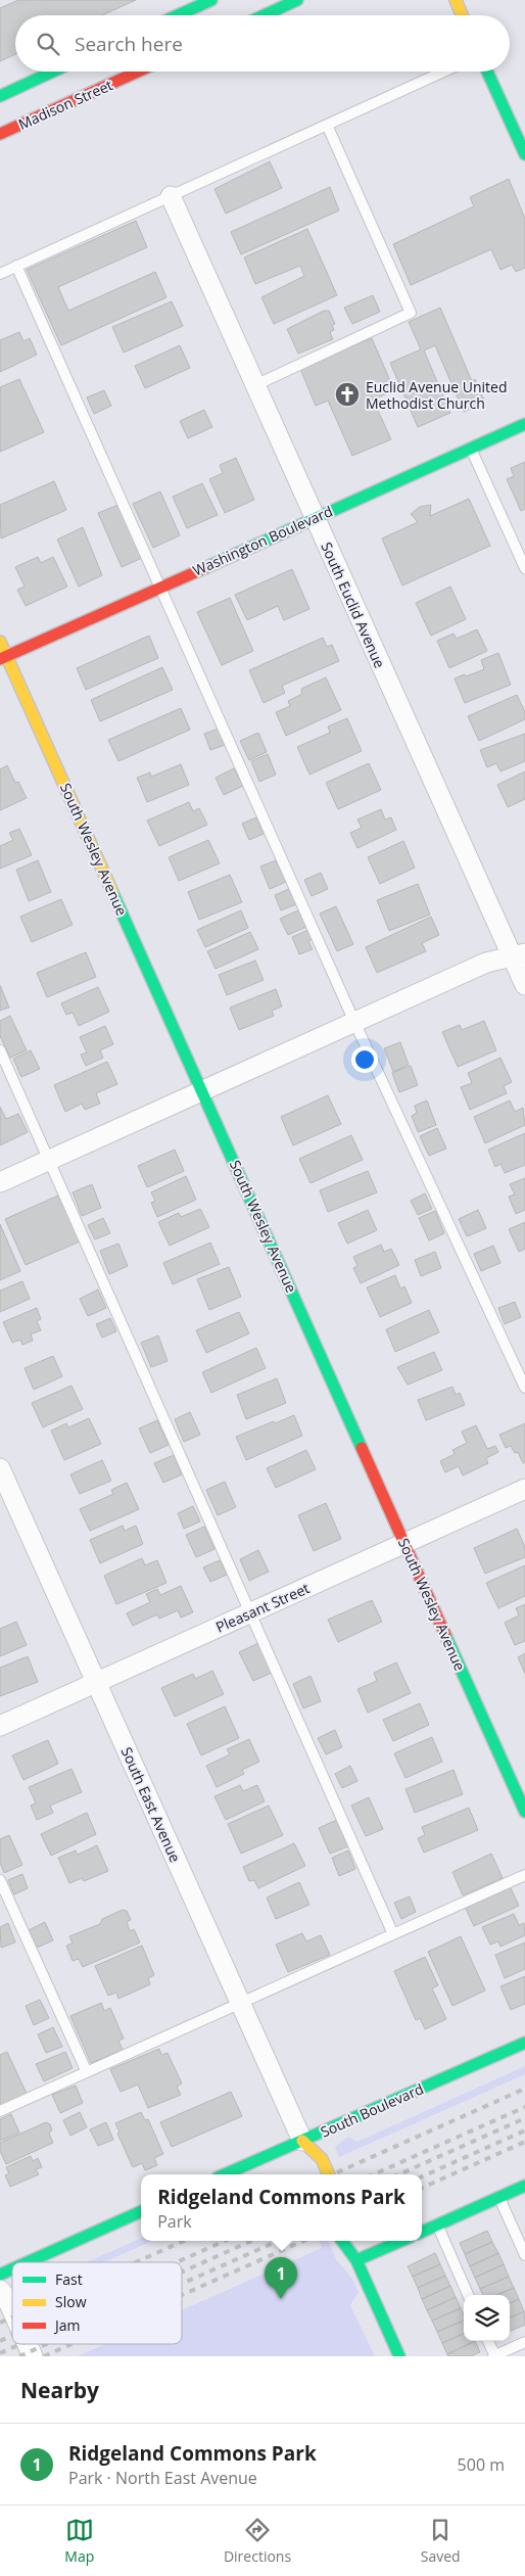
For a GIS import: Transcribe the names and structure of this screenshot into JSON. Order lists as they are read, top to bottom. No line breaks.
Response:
{"streets":{"street":["Madison Street","Washington Boulevard","South Euclid Avenue","South Wesley Avenue","Pleasant Street","South East Avenue","South Boulevard"]},"crossings":[["Washington Boulevard","South Euclid Avenue"],["Washington Boulevard","South Wesley Avenue"],["South Wesley Avenue","Pleasant Street"],["Pleasant Street","South East Avenue"],["South East Avenue","South Boulevard"]],"places":{"church":["Euclid Avenue United Methodist Church"]},"legend":["Fast","Slow","Jam"],"page":{"search":"Search here","popup":["Ridgeland Commons Park","Park"],"pins":"1","heading":"Nearby","list":[{"mark":"1","name":"Ridgeland Commons Park","note":"Park · North East Avenue","value":"500 m"}],"nav":["Map","Directions","Saved"]}}
